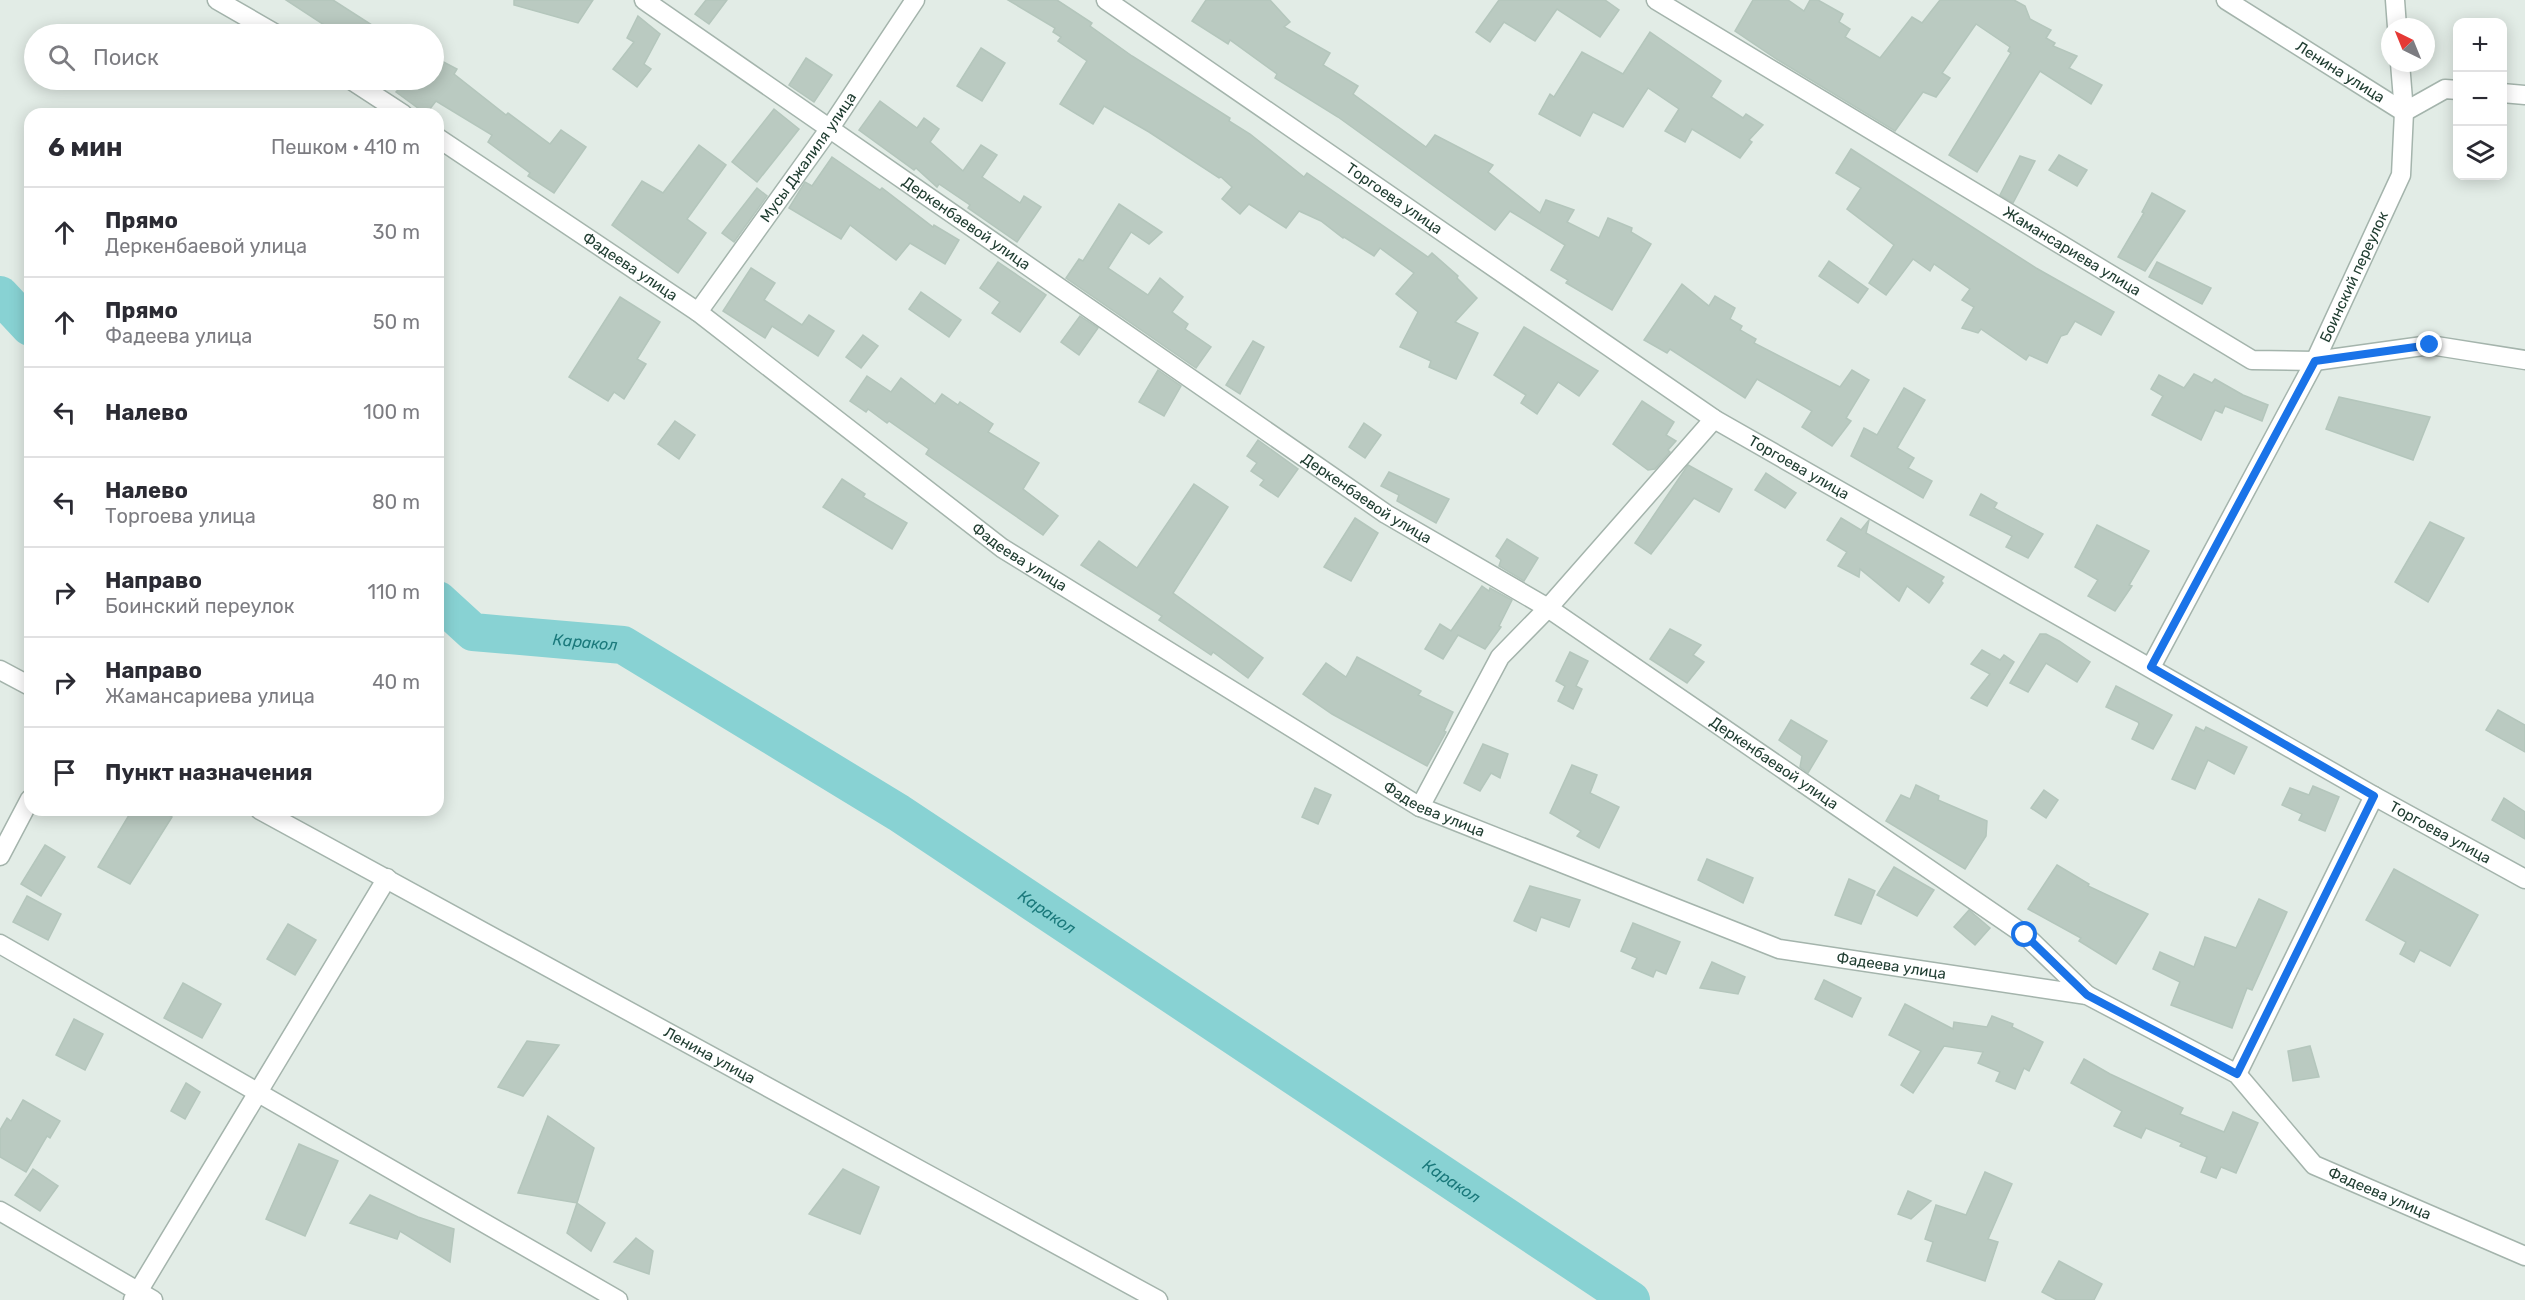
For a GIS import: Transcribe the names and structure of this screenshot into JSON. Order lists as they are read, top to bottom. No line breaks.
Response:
{"streets":{"street":["Ленина улица","Мусы Джалиля улица","Торгоева улица","Деркенбаевой улица","Жамансариева улица","Фадеева улица","Боинский переулок"]},"crossings":[["Ленина улица","Боинский переулок"],["Мусы Джалиля улица","Деркенбаевой улица"],["Мусы Джалиля улица","Фадеева улица"],["Торгоева улица","Боинский переулок"],["Деркенбаевой улица","Фадеева улица"],["Жамансариева улица","Боинский переулок"]],"water":["Каракол"],"north":"top left","page":{"map_buttons":["+","−"],"search":"Поиск","heading":["6 мин","Пешком · 410 m"],"list":[["Прямо","Деркенбаевой улица","30 m"],["Прямо","Фадеева улица","50 m"],["Налево","100 m"],["Налево","Торгоева улица","80 m"],["Направо","Боинский переулок","110 m"],["Направо","Жамансариева улица","40 m"],"Пункт назначения"]}}
